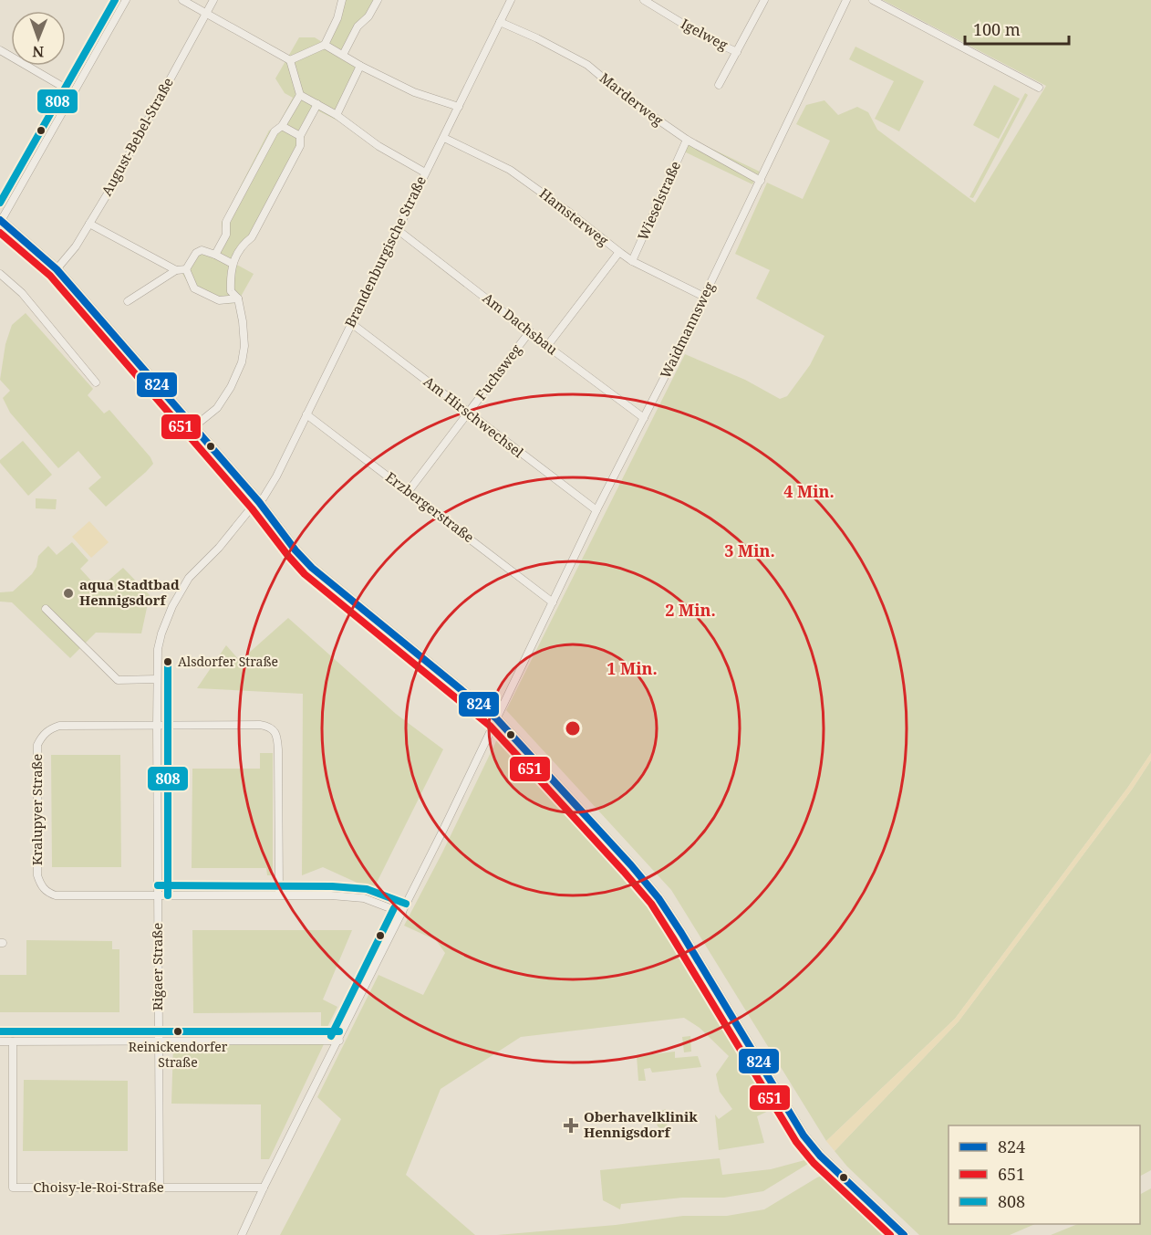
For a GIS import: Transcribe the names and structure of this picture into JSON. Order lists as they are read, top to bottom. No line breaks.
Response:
{"streets":{"street":["Igelweg","Marderweg","August-Bebel-Straße","Wieselstraße","Hamsterweg","Brandenburgische Straße","Am Dachsbau","Waidmannsweg","Fuchsweg","Am Hirschwechsel","Erzbergerstraße","Kralupyer Straße","Rigaer Straße","Choisy-le-Roi-Straße"]},"crossings":[["Marderweg","Wieselstraße"],["Marderweg","Brandenburgische Straße"],["Marderweg","Waidmannsweg"],["Wieselstraße","Hamsterweg"],["Hamsterweg","Brandenburgische Straße"],["Hamsterweg","Waidmannsweg"],["Brandenburgische Straße","Am Dachsbau"],["Brandenburgische Straße","Am Hirschwechsel"],["Brandenburgische Straße","Erzbergerstraße"],["Brandenburgische Straße","Rigaer Straße"],["Am Dachsbau","Waidmannsweg"],["Am Dachsbau","Fuchsweg"],["Waidmannsweg","Am Hirschwechsel"],["Waidmannsweg","Erzbergerstraße"],["Waidmannsweg","Choisy-le-Roi-Straße"],["Fuchsweg","Am Hirschwechsel"],["Fuchsweg","Erzbergerstraße"],["Kralupyer Straße","Rigaer Straße"],["Rigaer Straße","Choisy-le-Roi-Straße"]],"places":{"other":["aqua Stadtbad Hennigsdorf","Alsdorfer Straße","Reinickendorfer Straße"],"health":["Oberhavelklinik Hennigsdorf"]},"lines":["transit line 808","transit line 824","transit line 651"],"legend":["824","651","808"],"scale_bar":"100 m","north":"bottom","rings":["4 Min.","3 Min.","2 Min.","1 Min."]}
